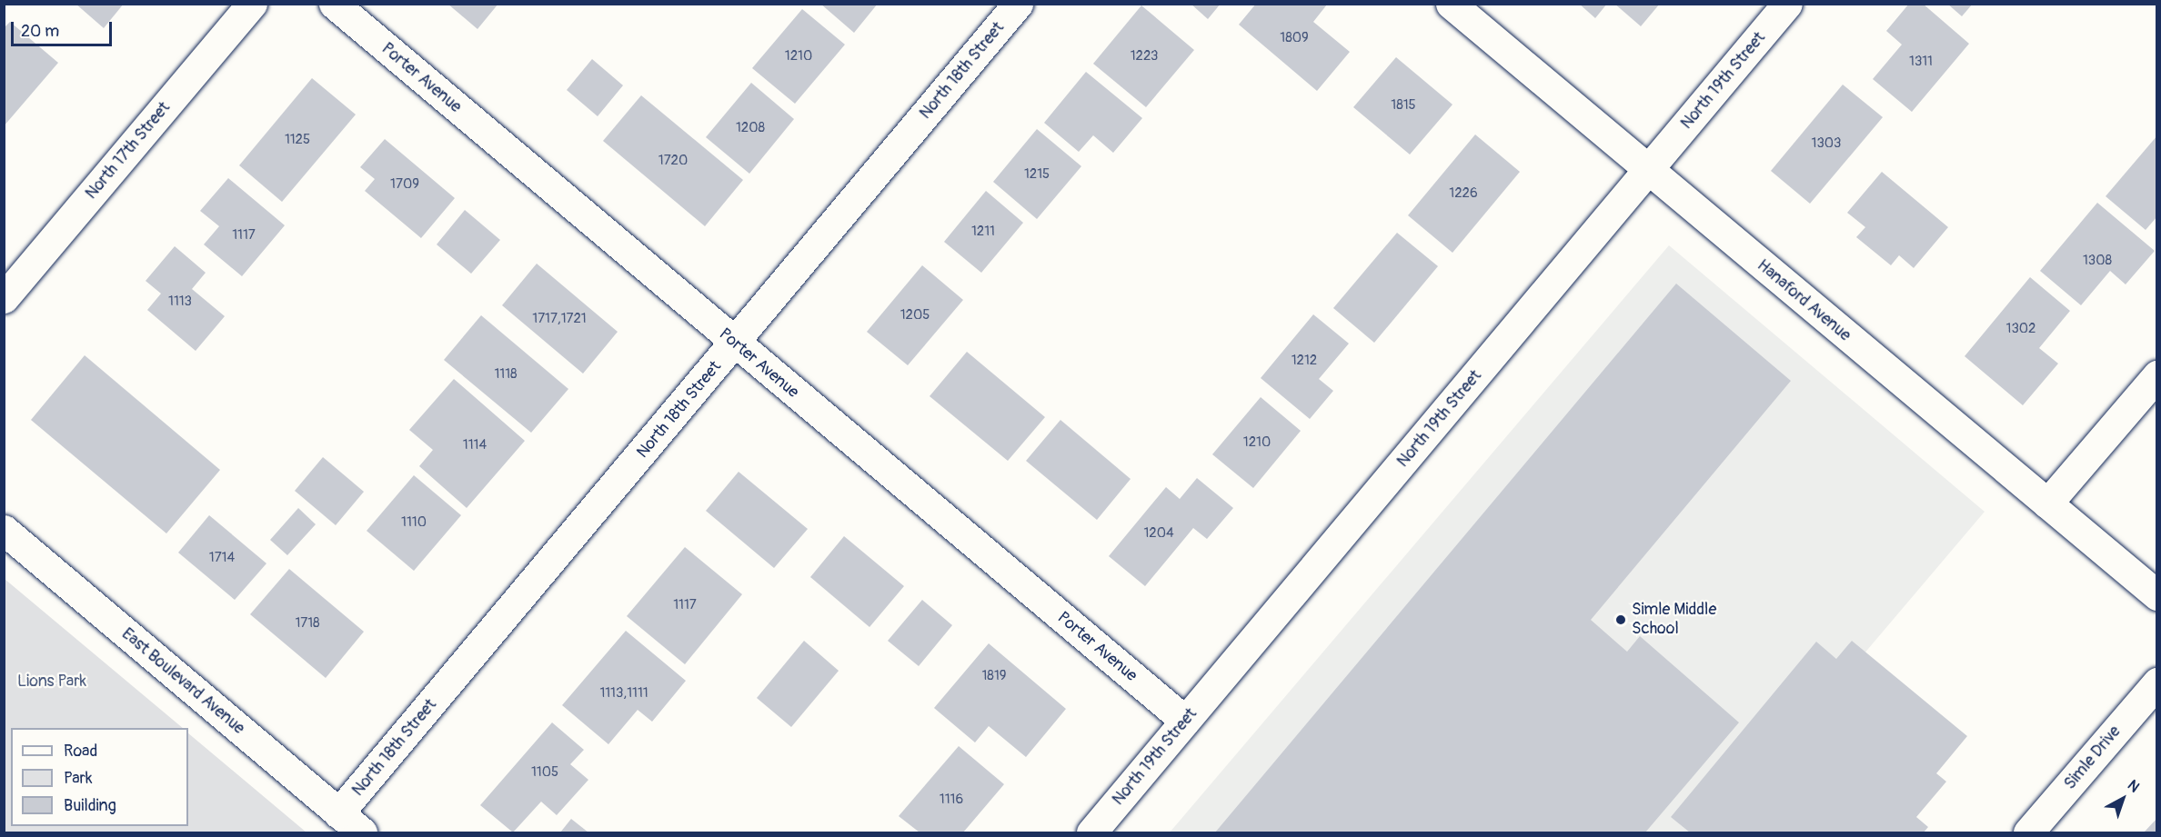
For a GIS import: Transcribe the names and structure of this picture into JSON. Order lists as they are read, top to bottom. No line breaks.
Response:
{"streets":{"street":["North 18th Street","Porter Avenue","North 19th Street","North 17th Street","Hanaford Avenue","East Boulevard Avenue","Simle Drive"]},"crossings":[["North 18th Street","Porter Avenue"],["North 18th Street","East Boulevard Avenue"],["Porter Avenue","North 19th Street"],["North 19th Street","Hanaford Avenue"]],"parks":["Lions Park"],"places":["Simle Middle School"],"house_numbers":["1809","1210","1223","1311","1815","1208","1125","1303","1720","1215","1709","1226","1211","1117","1308","1113","1205","1717,1721","1302","1212","1118","1210","1114","1110","1204","1714","1117","1718","1819","1113,1111","1105","1116"],"legend":["Road","Park","Building"],"scale_bar":"20 m","north":"top right"}
